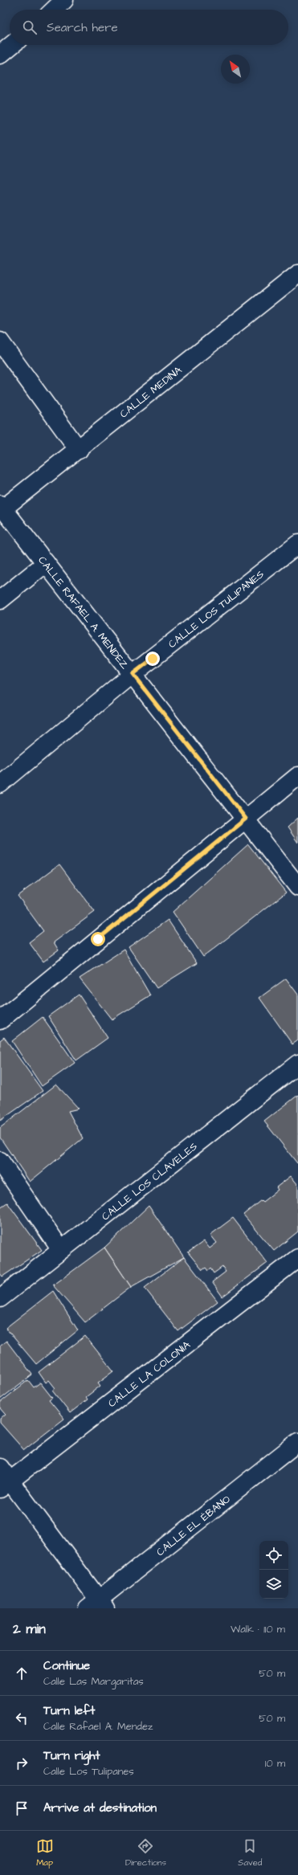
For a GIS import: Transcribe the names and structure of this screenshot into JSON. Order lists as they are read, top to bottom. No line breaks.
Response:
{"streets":{"street":["CALLE MEDINA","CALLE LOS TULIPANES","CALLE RAFAEL A. MENDEZ","CALLE LOS CLAVELES","CALLE LA COLONIA","CALLE EL ÉBANO"]},"crossings":[["CALLE MEDINA","CALLE RAFAEL A. MENDEZ"],["CALLE LOS TULIPANES","CALLE RAFAEL A. MENDEZ"]],"north":"top left","page":{"search":"Search here","heading":["2 min","Walk · 110 m"],"list":[["Continue","Calle Las Margaritas","50 m"],["Turn left","Calle Rafael A. Mendez","50 m"],["Turn right","Calle Los Tulipanes","10 m"],"Arrive at destination"],"nav":["Map","Directions","Saved"]}}
